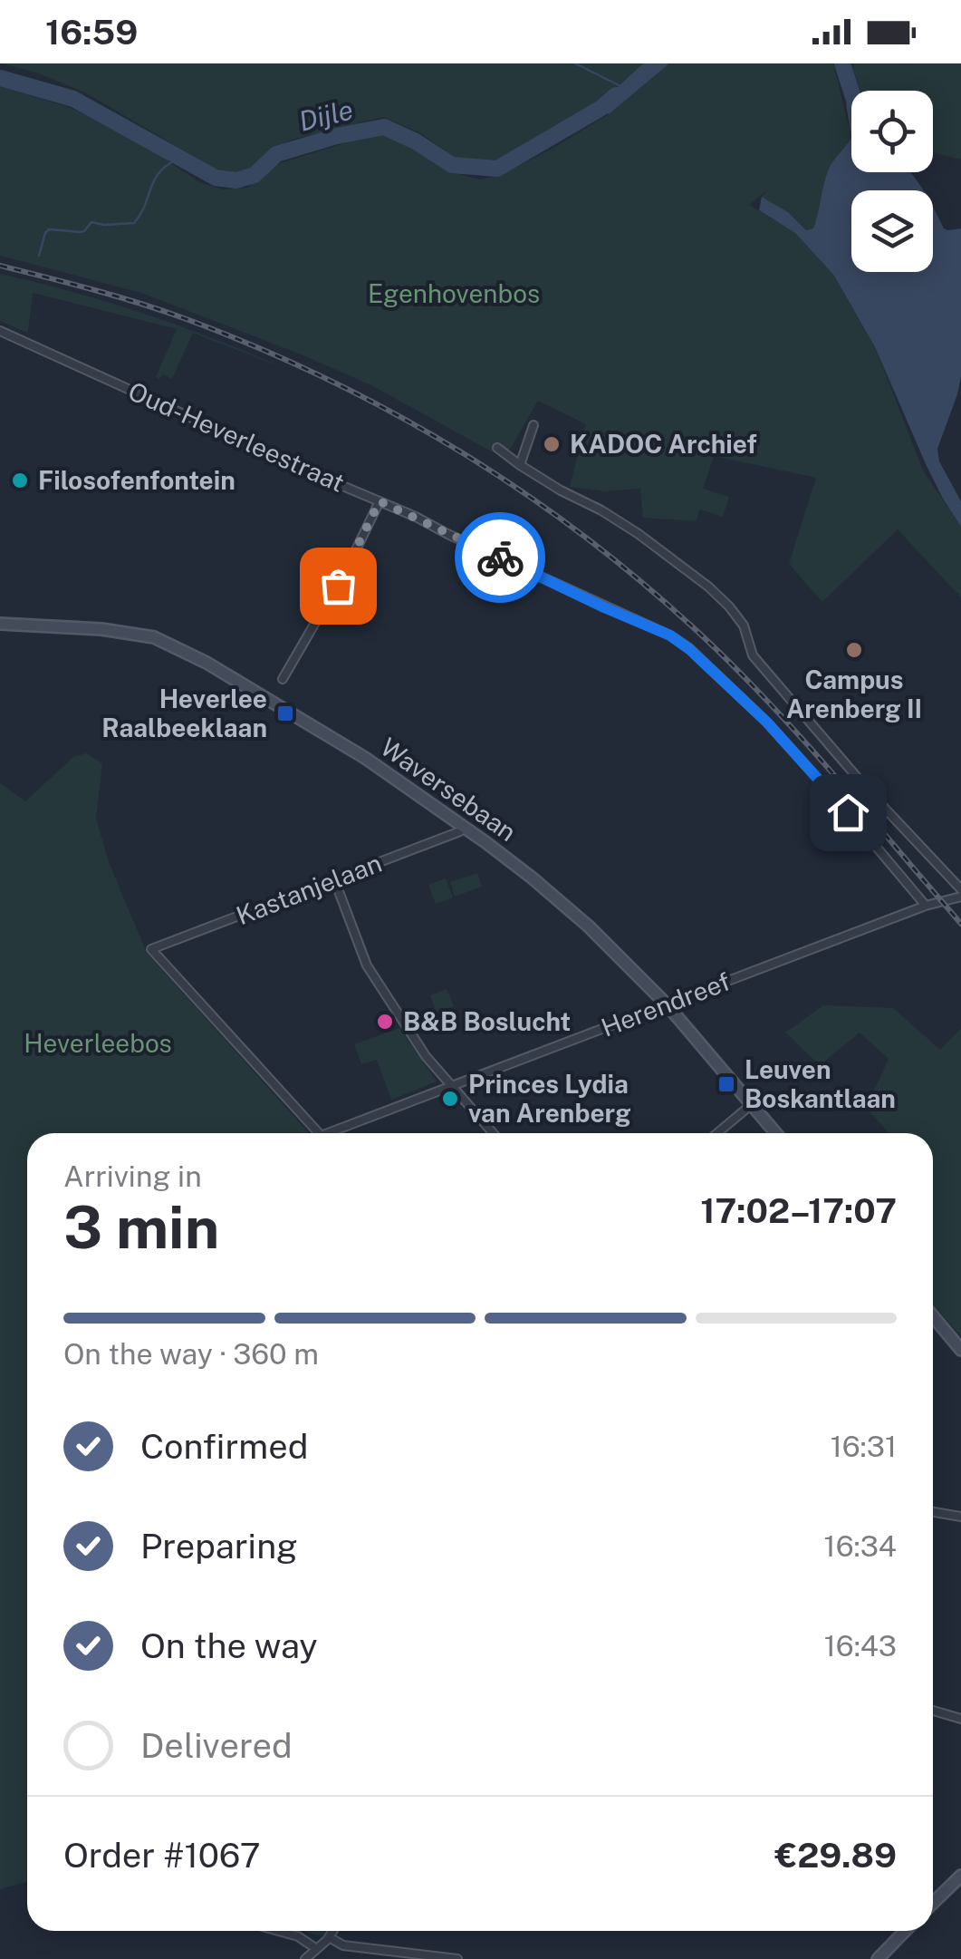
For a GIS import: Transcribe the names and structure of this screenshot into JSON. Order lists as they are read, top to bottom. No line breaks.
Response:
{"streets":{"street":["Oud-Heverleestraat","Waversebaan","Kastanjelaan","Herendreef"]},"crossings":[["Oud-Heverleestraat","Herendreef"],["Waversebaan","Kastanjelaan"],["Waversebaan","Herendreef"]],"water":["Dijle"],"parks":["Egenhovenbos","Heverleebos"],"places":{"other":["KADOC Archief","Filosofenfontein","Campus Arenberg II","B&B Boslucht","Princes Lydia van Arenberg"],"transit":["Heverlee Raalbeeklaan","Leuven Boskantlaan"]},"page":{"status":"16:59","heading":["3 min","Arriving in","17:02–17:07"],"panel":["Order #1067","€29.89"],"bar":"On the way · 360 m","list":[["Confirmed","16:31"],["Preparing","16:34"],["On the way","16:43"],"Delivered"]}}
